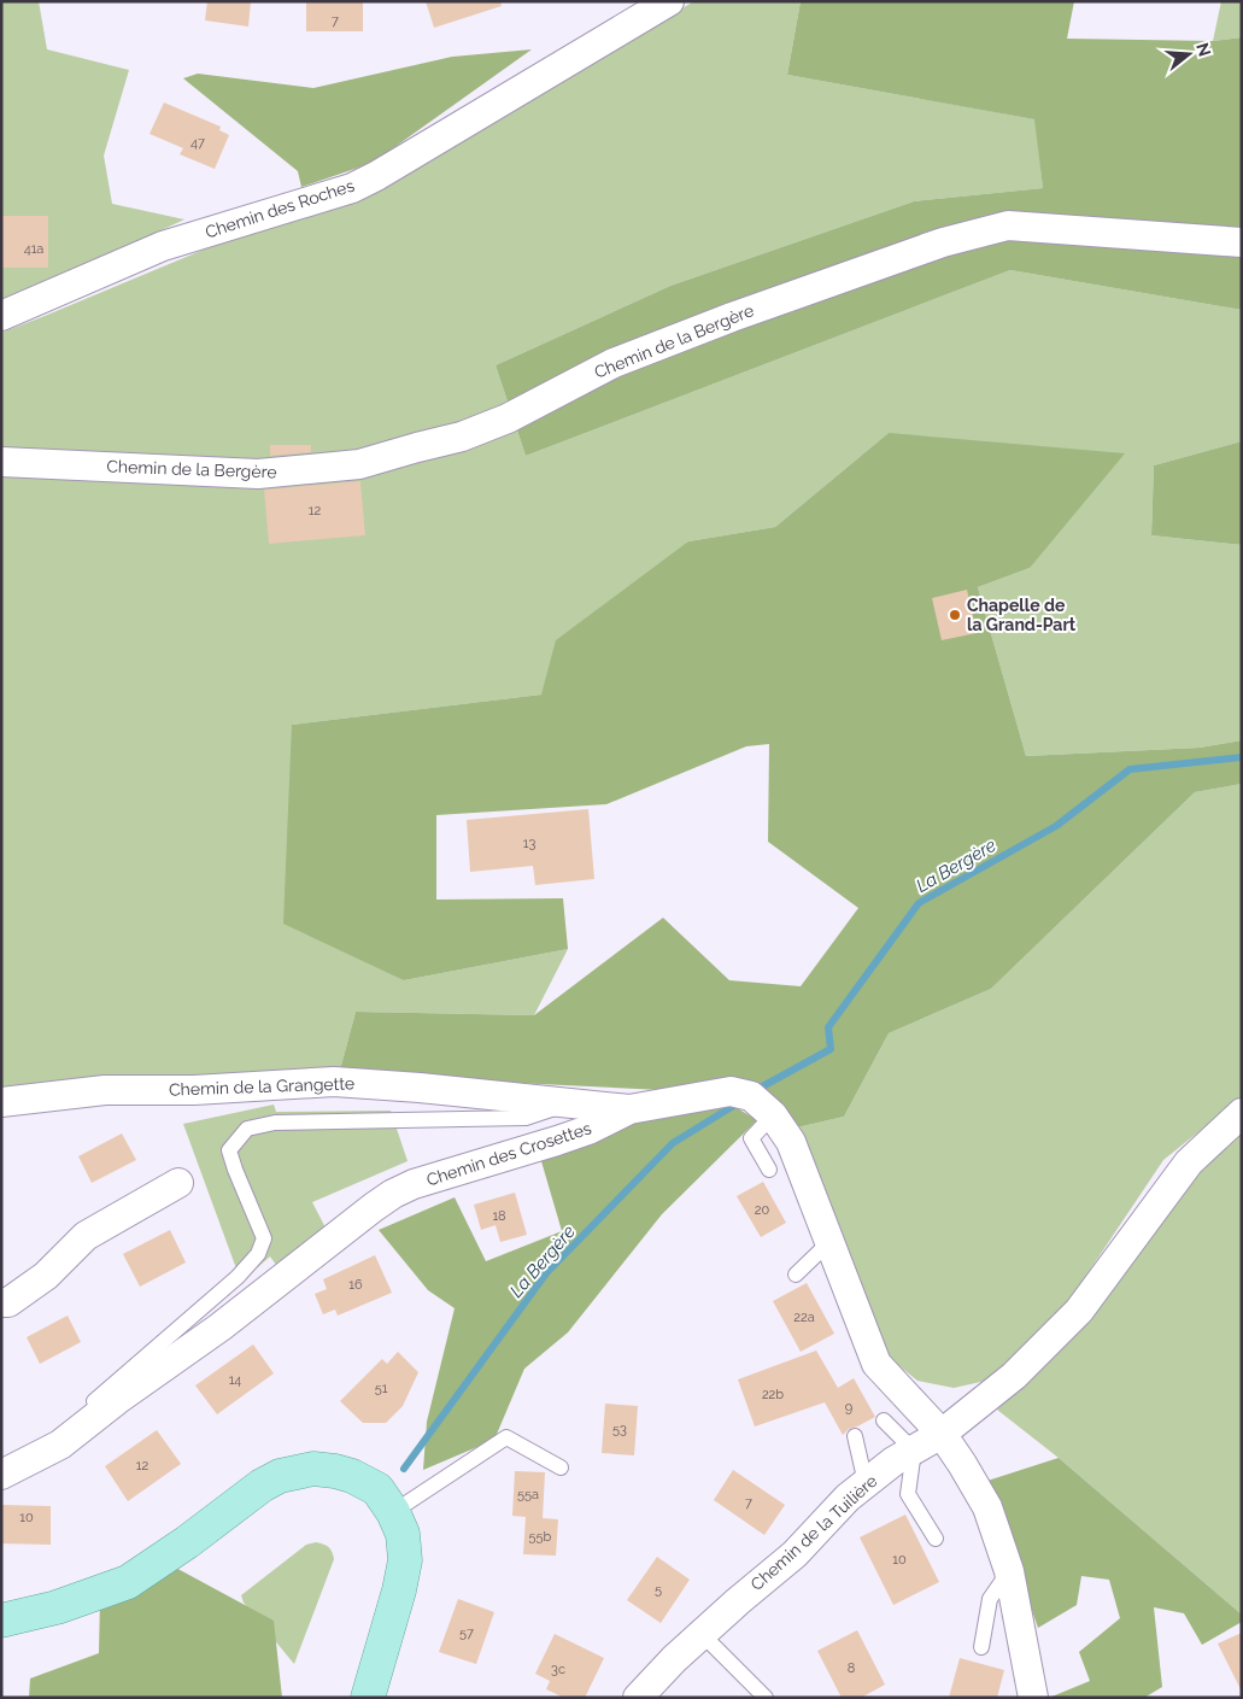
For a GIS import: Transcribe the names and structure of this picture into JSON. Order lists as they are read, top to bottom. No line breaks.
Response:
{"streets":{"street":["Chemin des Roches","Chemin de la Bergère","Chemin de la Grangette","Chemin des Crosettes","Chemin de la Tuilière"]},"crossings":[["Chemin de la Grangette","Chemin des Crosettes"],["Chemin des Crosettes","Chemin de la Tuilière"]],"water":["La Bergère"],"places":["Chapelle de la Grand-Part"],"house_numbers":["7","47","41a","12","13","20","18","16","22a","14","51","22b","9","53","12","55a","7","10","55b","10","5","57","8","3c"],"north":"right"}
